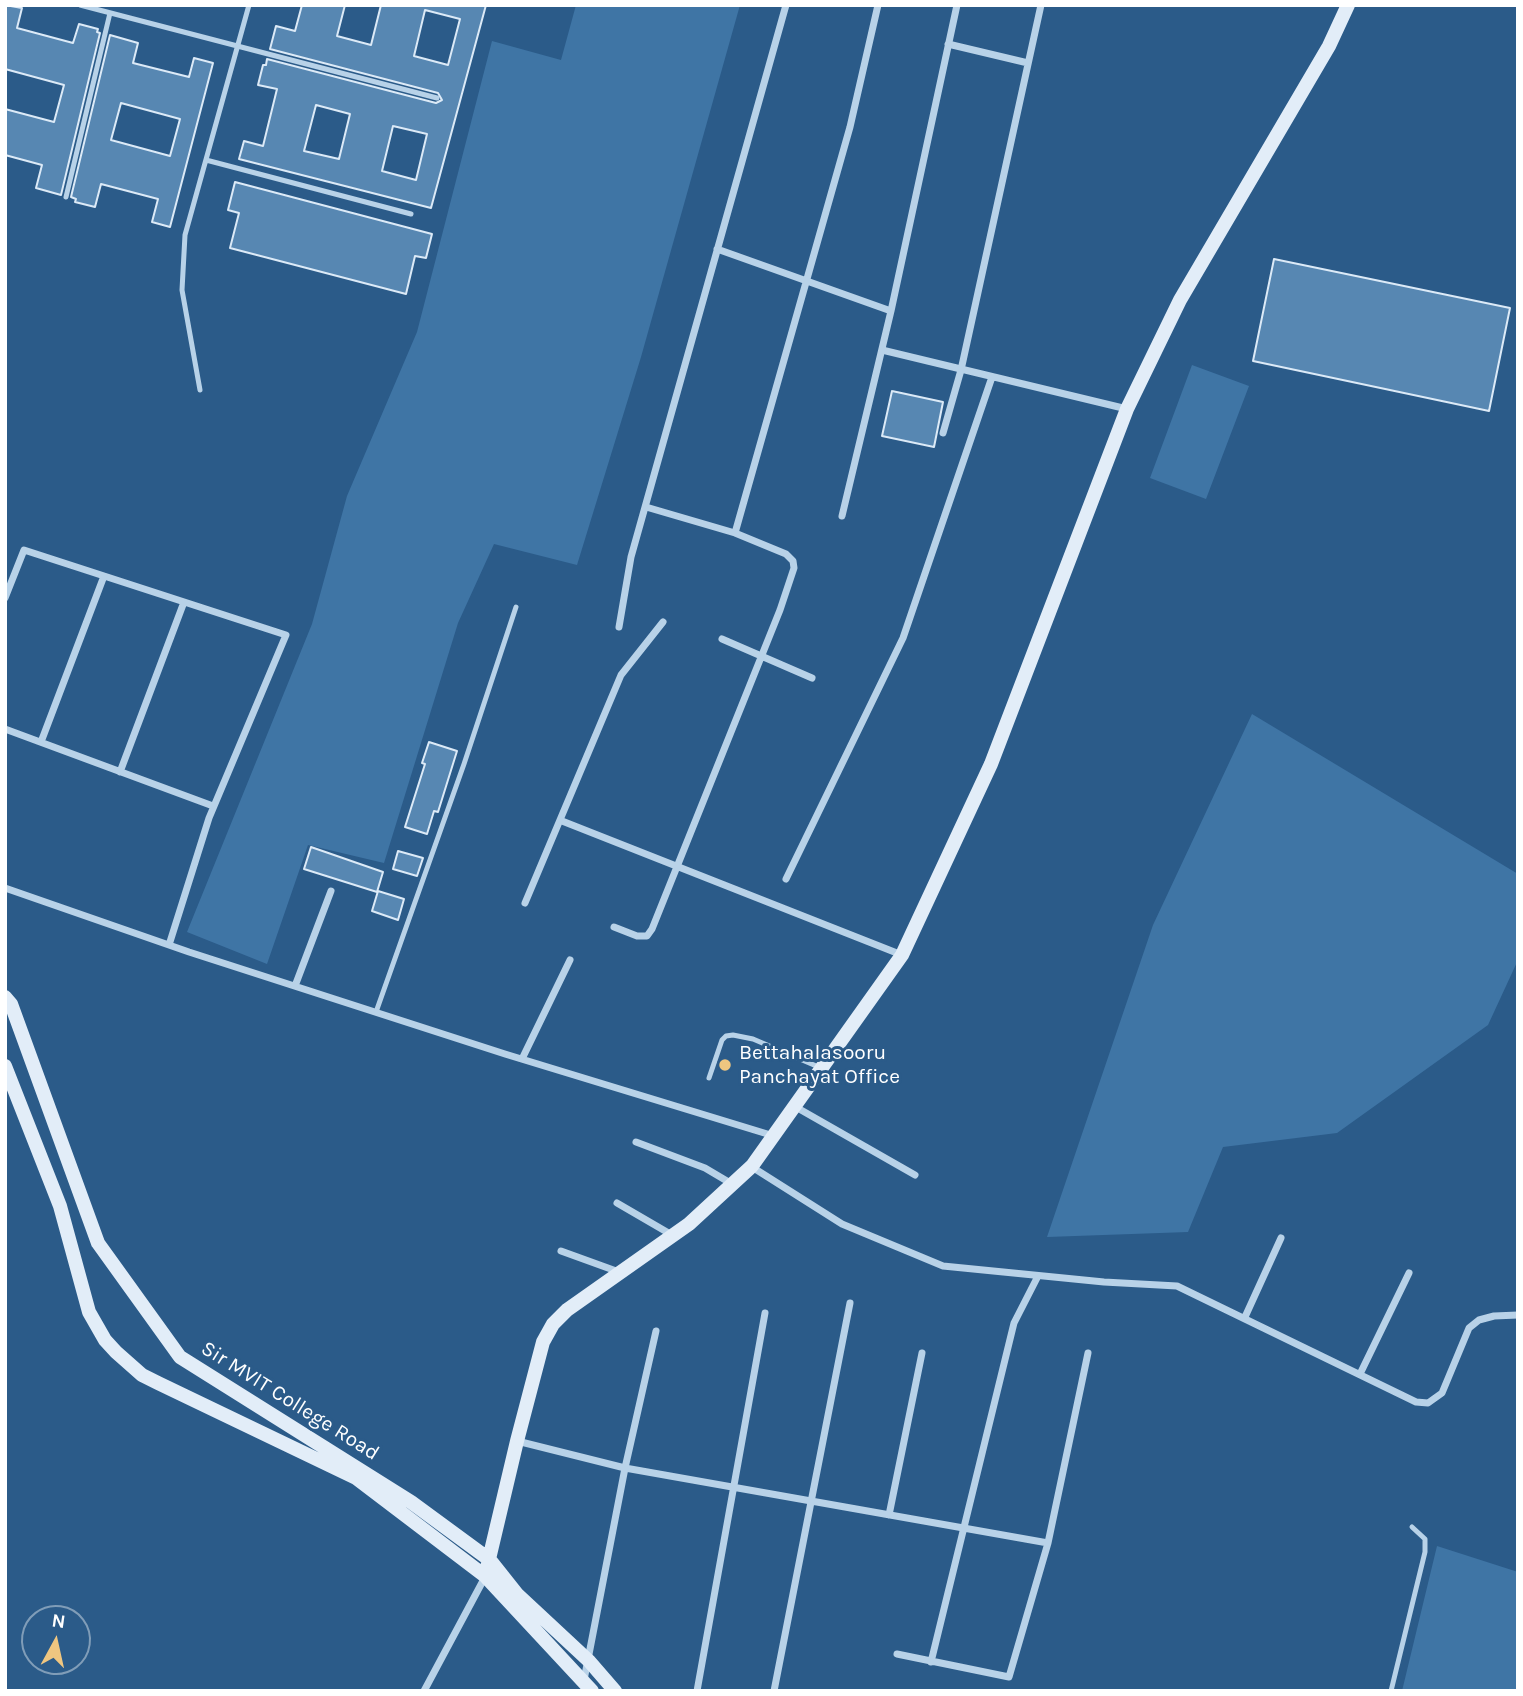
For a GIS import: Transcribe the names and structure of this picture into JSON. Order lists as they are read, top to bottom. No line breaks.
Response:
{"streets":{"street":["Sir MVIT College Road"]},"places":["Bettahalasooru Panchayat Office"],"north":"top"}
